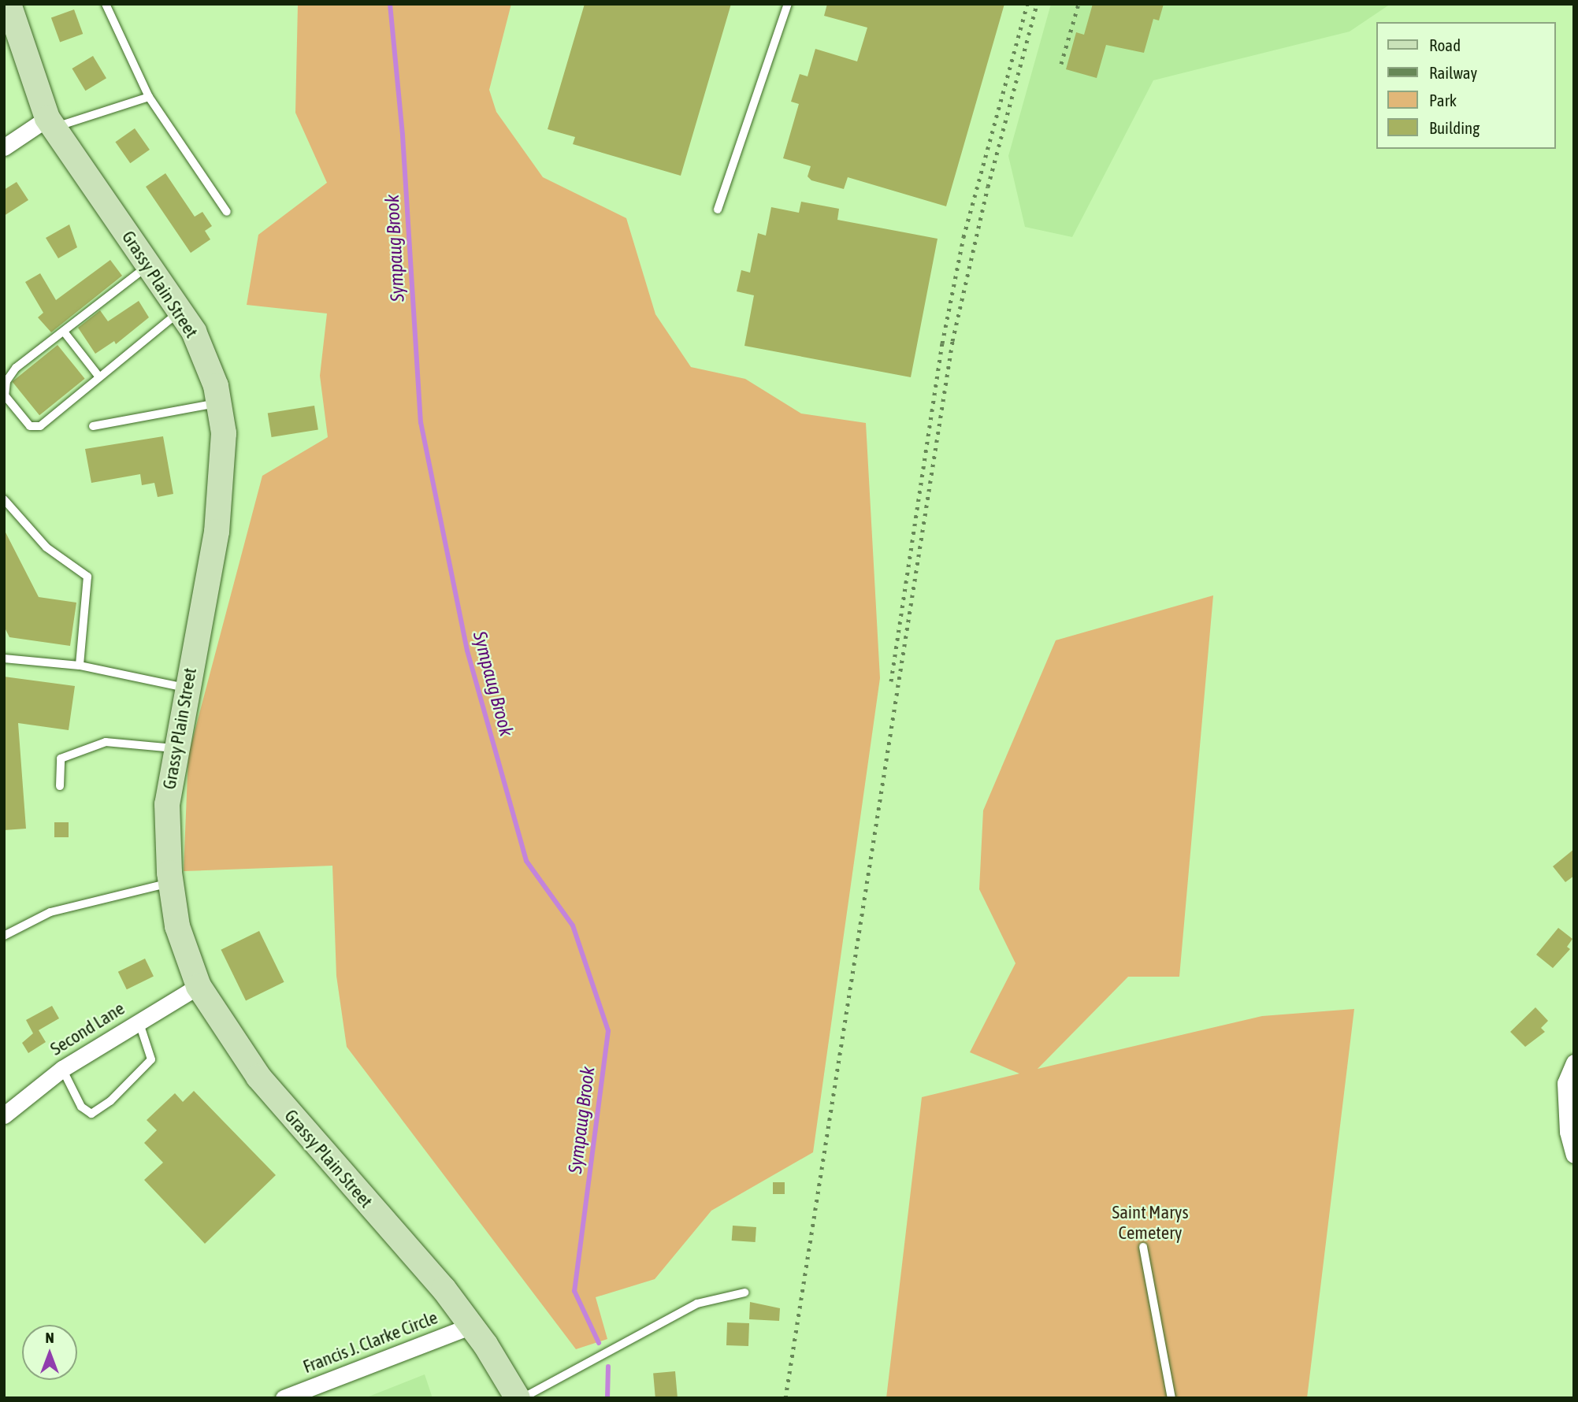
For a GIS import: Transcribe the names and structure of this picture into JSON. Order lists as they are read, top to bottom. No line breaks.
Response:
{"streets":{"main road":["Grassy Plain Street"],"street":["Second Lane","Francis J. Clarke Circle"]},"crossings":[["Grassy Plain Street","Second Lane"],["Grassy Plain Street","Francis J. Clarke Circle"]],"water":["Sympaug Brook"],"parks":["Saint Marys Cemetery"],"legend":["Road","Railway","Park","Building"],"north":"top"}
